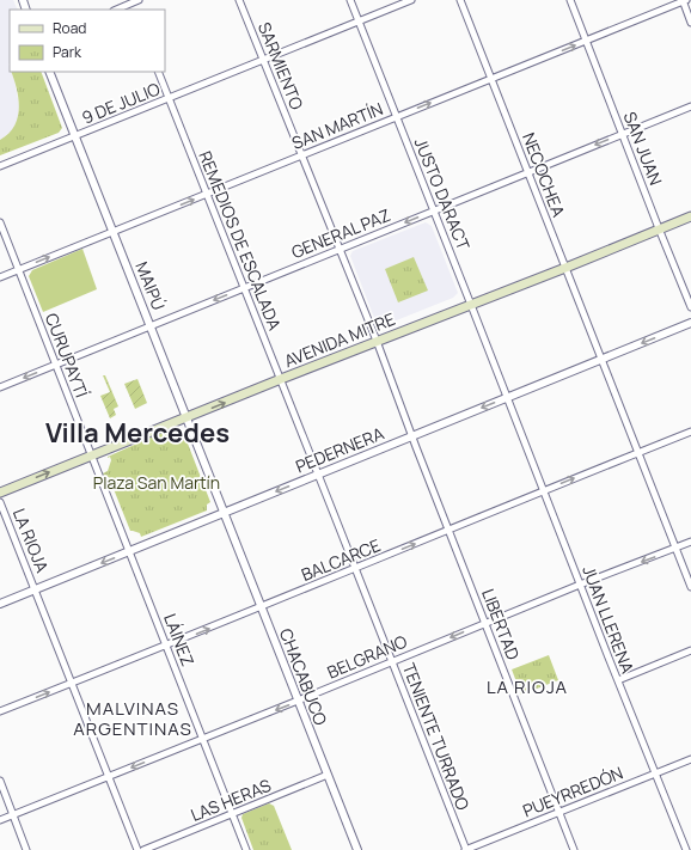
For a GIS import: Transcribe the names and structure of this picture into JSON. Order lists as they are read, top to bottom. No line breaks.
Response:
{"streets":{"main road":["AVENIDA MITRE"],"street":["SARMIENTO","9 DE JULIO","SAN MARTÍN","SAN JUAN","NECOCHEA","JUSTO DARACT","GENERAL PAZ","REMEDIOS DE ESCALADA","MAIPÚ","CURUPAYTÍ","PEDERNERA","LA RIOJA","BALCARCE","JUAN LLERENA","LIBERTAD","LÁINEZ","BELGRANO","CHACABUCO","TENIENTE TURRADO","PUEYRREDÓN","LAS HERAS"]},"crossings":[["SARMIENTO","9 DE JULIO"],["SARMIENTO","SAN MARTÍN"],["SARMIENTO","GENERAL PAZ"],["SARMIENTO","AVENIDA MITRE"],["SARMIENTO","PEDERNERA"],["SARMIENTO","LIBERTAD"],["9 DE JULIO","JUSTO DARACT"],["9 DE JULIO","REMEDIOS DE ESCALADA"],["9 DE JULIO","MAIPÚ"],["SAN MARTÍN","SAN JUAN"],["SAN MARTÍN","NECOCHEA"],["SAN MARTÍN","JUSTO DARACT"],["SAN MARTÍN","REMEDIOS DE ESCALADA"],["SAN MARTÍN","MAIPÚ"],["SAN MARTÍN","CURUPAYTÍ"],["SAN JUAN","GENERAL PAZ"],["SAN JUAN","AVENIDA MITRE"],["NECOCHEA","GENERAL PAZ"],["NECOCHEA","AVENIDA MITRE"],["NECOCHEA","PEDERNERA"],["NECOCHEA","BALCARCE"],["NECOCHEA","BELGRANO"],["JUSTO DARACT","GENERAL PAZ"],["JUSTO DARACT","AVENIDA MITRE"],["JUSTO DARACT","PEDERNERA"],["JUSTO DARACT","JUAN LLERENA"],["GENERAL PAZ","REMEDIOS DE ESCALADA"],["GENERAL PAZ","MAIPÚ"],["GENERAL PAZ","CURUPAYTÍ"],["REMEDIOS DE ESCALADA","AVENIDA MITRE"],["REMEDIOS DE ESCALADA","PEDERNERA"],["REMEDIOS DE ESCALADA","TENIENTE TURRADO"],["MAIPÚ","AVENIDA MITRE"],["MAIPÚ","PEDERNERA"],["MAIPÚ","CHACABUCO"],["AVENIDA MITRE","CURUPAYTÍ"],["CURUPAYTÍ","PEDERNERA"],["CURUPAYTÍ","LÁINEZ"],["PEDERNERA","LA RIOJA"],["PEDERNERA","JUAN LLERENA"],["PEDERNERA","LIBERTAD"],["PEDERNERA","LÁINEZ"],["PEDERNERA","CHACABUCO"],["PEDERNERA","TENIENTE TURRADO"],["LA RIOJA","BALCARCE"],["LA RIOJA","BELGRANO"],["BALCARCE","JUAN LLERENA"],["BALCARCE","LIBERTAD"],["BALCARCE","LÁINEZ"],["BALCARCE","CHACABUCO"],["BALCARCE","TENIENTE TURRADO"],["JUAN LLERENA","BELGRANO"],["JUAN LLERENA","PUEYRREDÓN"],["LIBERTAD","BELGRANO"],["LIBERTAD","PUEYRREDÓN"],["LÁINEZ","BELGRANO"],["LÁINEZ","LAS HERAS"],["BELGRANO","CHACABUCO"],["BELGRANO","TENIENTE TURRADO"],["CHACABUCO","LAS HERAS"],["TENIENTE TURRADO","PUEYRREDÓN"]],"one_way":["SAN MARTÍN","GENERAL PAZ","PEDERNERA","BALCARCE","BELGRANO"],"districts":["Villa Mercedes","LA RIOJA","MALVINAS ARGENTINAS"],"parks":["Plaza San Martín"],"legend":["Road","Park"]}
